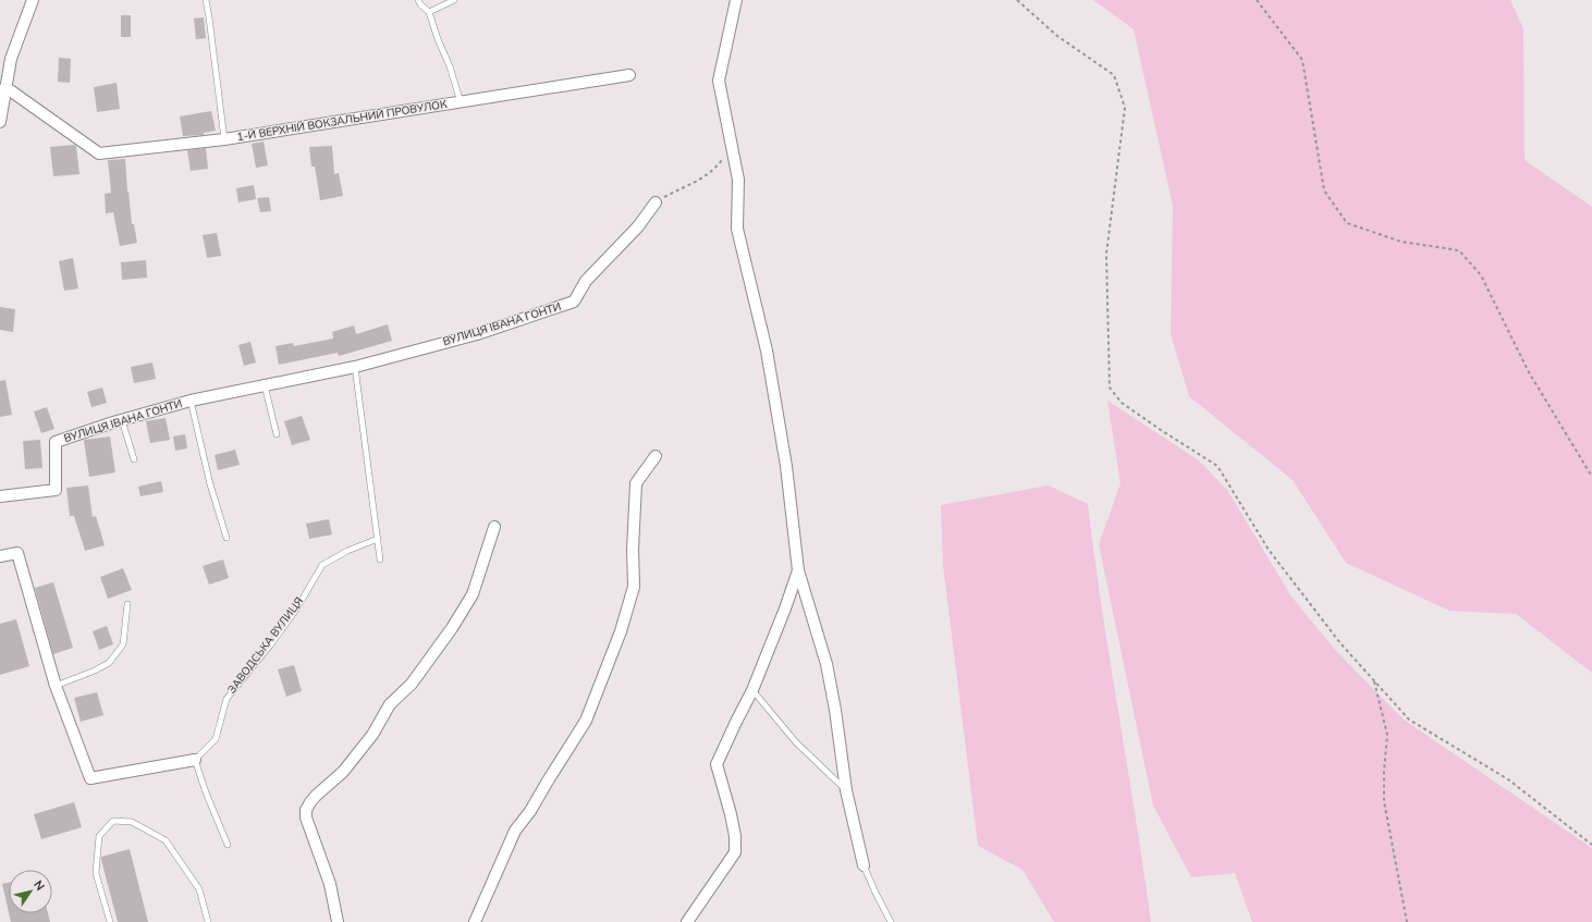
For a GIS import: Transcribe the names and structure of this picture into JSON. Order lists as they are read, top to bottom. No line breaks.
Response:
{"streets":{"street":["1-Й ВЕРХНІЙ ВОКЗАЛЬНИЙ ПРОВУЛОК","ВУЛИЦЯ ІВАНА ГОНТИ"],"lane":["ЗАВОДСЬКА ВУЛИЦЯ"]},"north":"top right"}
